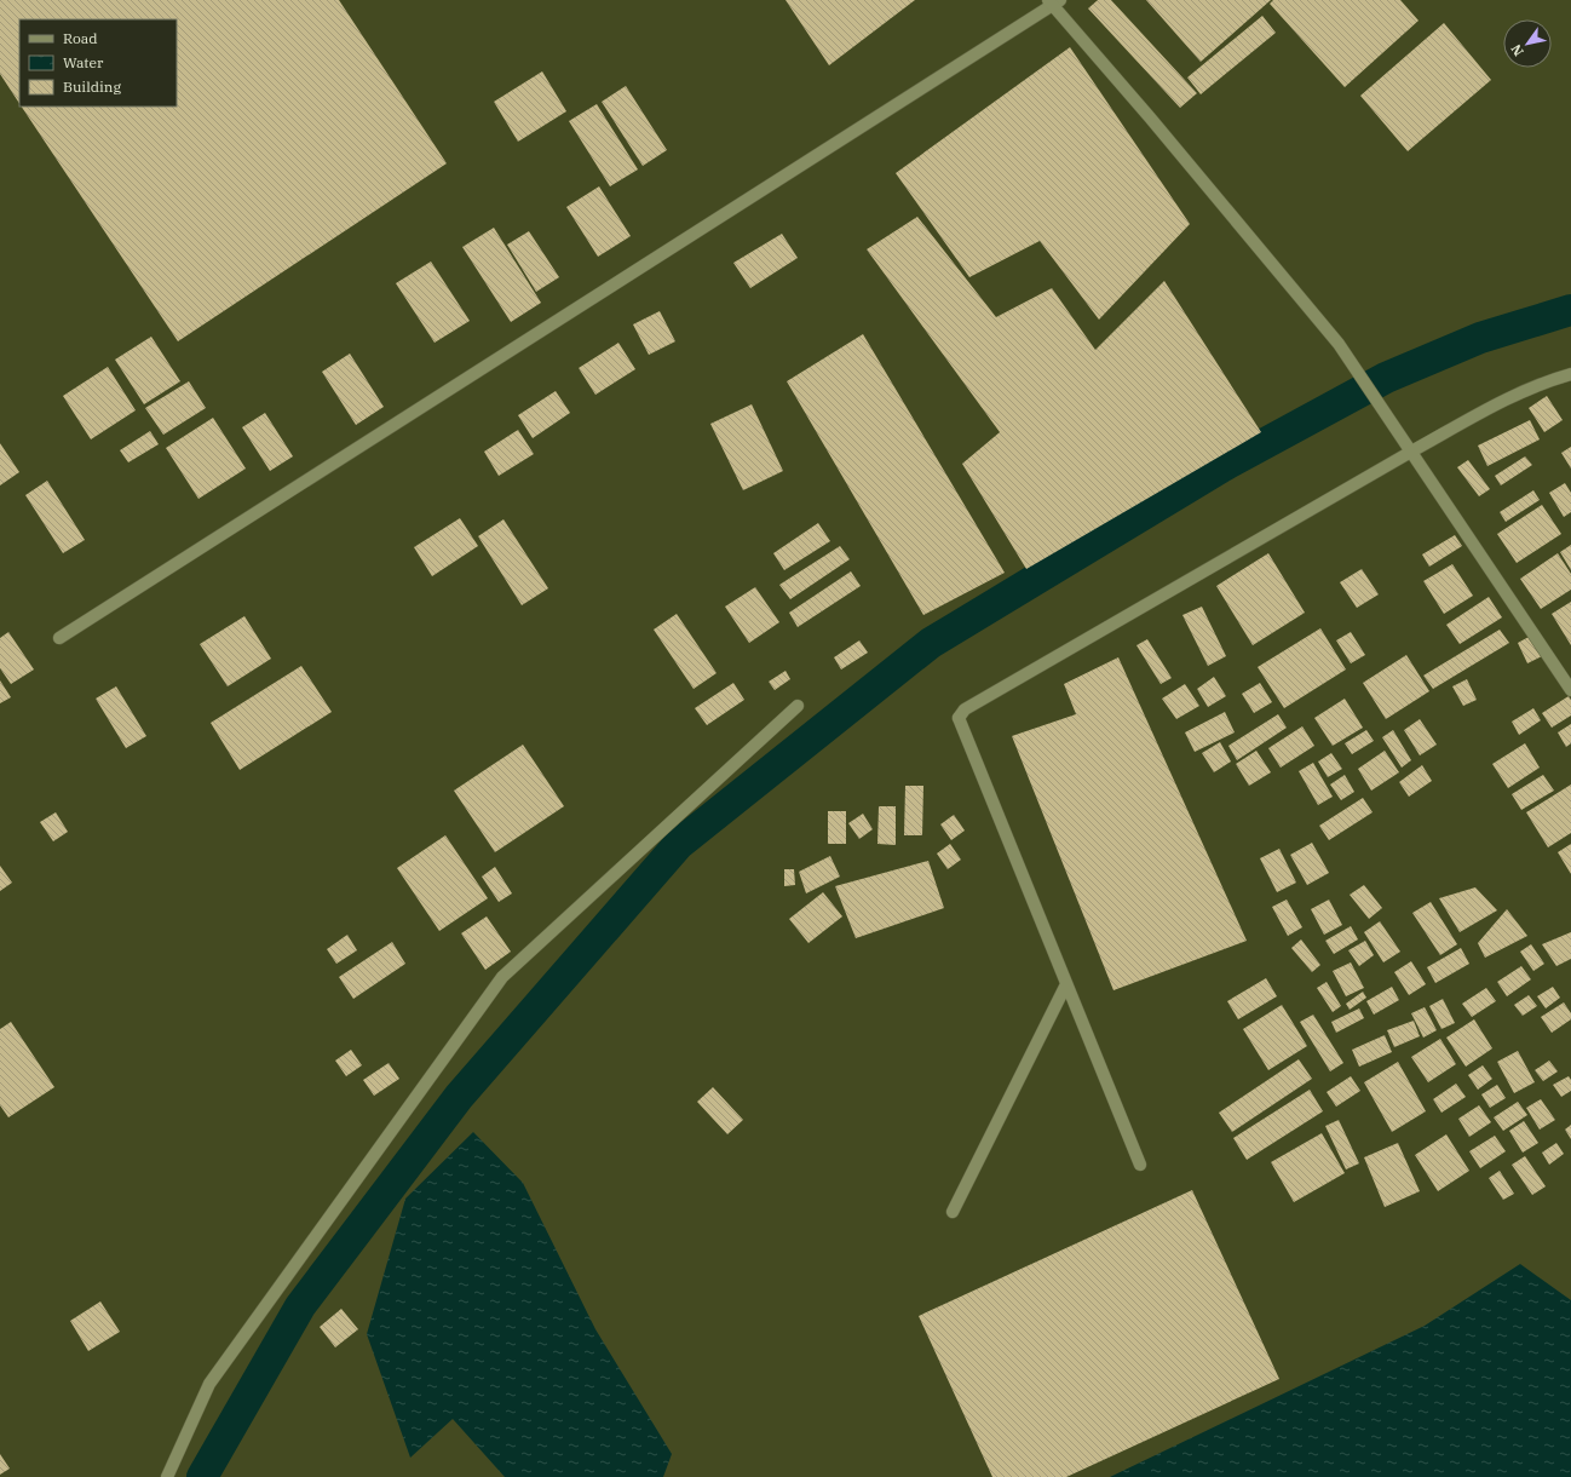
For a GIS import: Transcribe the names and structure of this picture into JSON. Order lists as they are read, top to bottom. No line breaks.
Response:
{"legend":["Road","Water","Building"],"north":"bottom left"}
